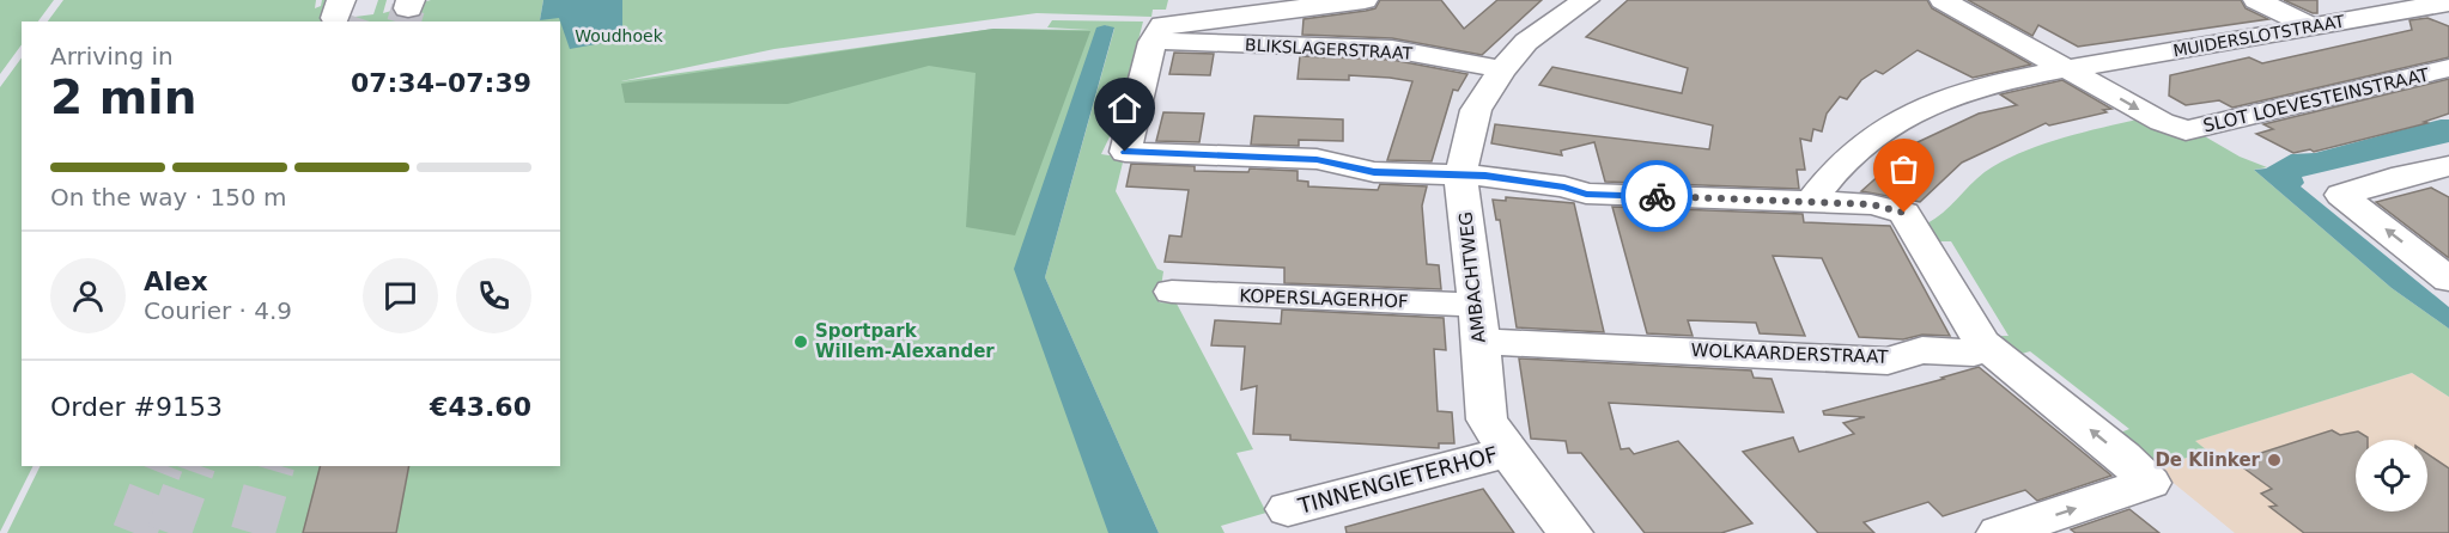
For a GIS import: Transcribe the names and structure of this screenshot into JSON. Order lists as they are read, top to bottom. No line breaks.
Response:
{"streets":{"street":["MUIDERSLOTSTRAAT","BLIKSLAGERSTRAAT","SLOT LOEVESTEINSTRAAT","AMBACHTWEG","KOPERSLAGERHOF","WOLKAARDERSTRAAT","TINNENGIETERHOF"]},"crossings":[["MUIDERSLOTSTRAAT","SLOT LOEVESTEINSTRAAT"],["BLIKSLAGERSTRAAT","AMBACHTWEG"],["AMBACHTWEG","KOPERSLAGERHOF"],["AMBACHTWEG","WOLKAARDERSTRAAT"],["AMBACHTWEG","TINNENGIETERHOF"],["KOPERSLAGERHOF","WOLKAARDERSTRAAT"]],"one_way":["SLOT LOEVESTEINSTRAAT"],"parks":["Woudhoek"],"places":["Sportpark Willem-Alexander","De Klinker"],"page":{"heading":["2 min","Arriving in","07:34–07:39"],"panel":["Alex","Courier · 4.9","Order #9153","€43.60"],"bar":"On the way · 150 m"}}
